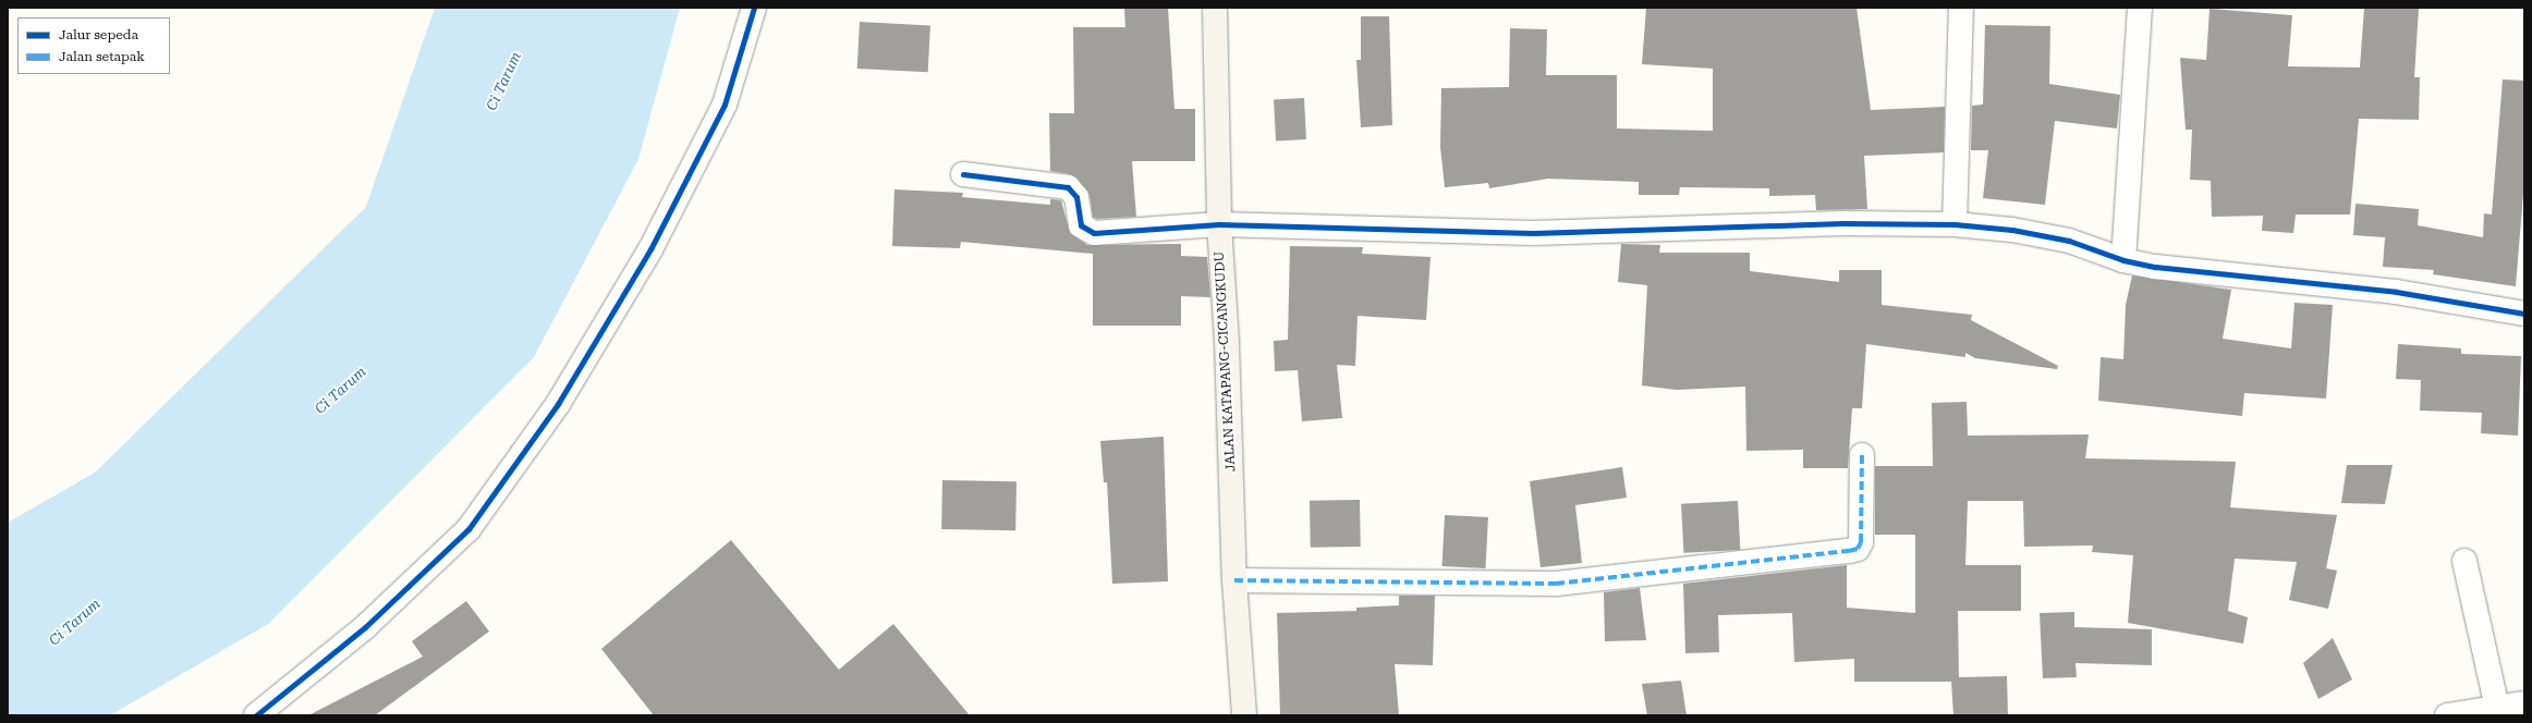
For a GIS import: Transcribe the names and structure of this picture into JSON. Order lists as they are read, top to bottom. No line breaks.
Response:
{"streets":{"street":["JALAN KATAPANG-CICANGKUDU"]},"water":["Ci Tarum"],"legend":["Jalur sepeda","Jalan setapak"]}
